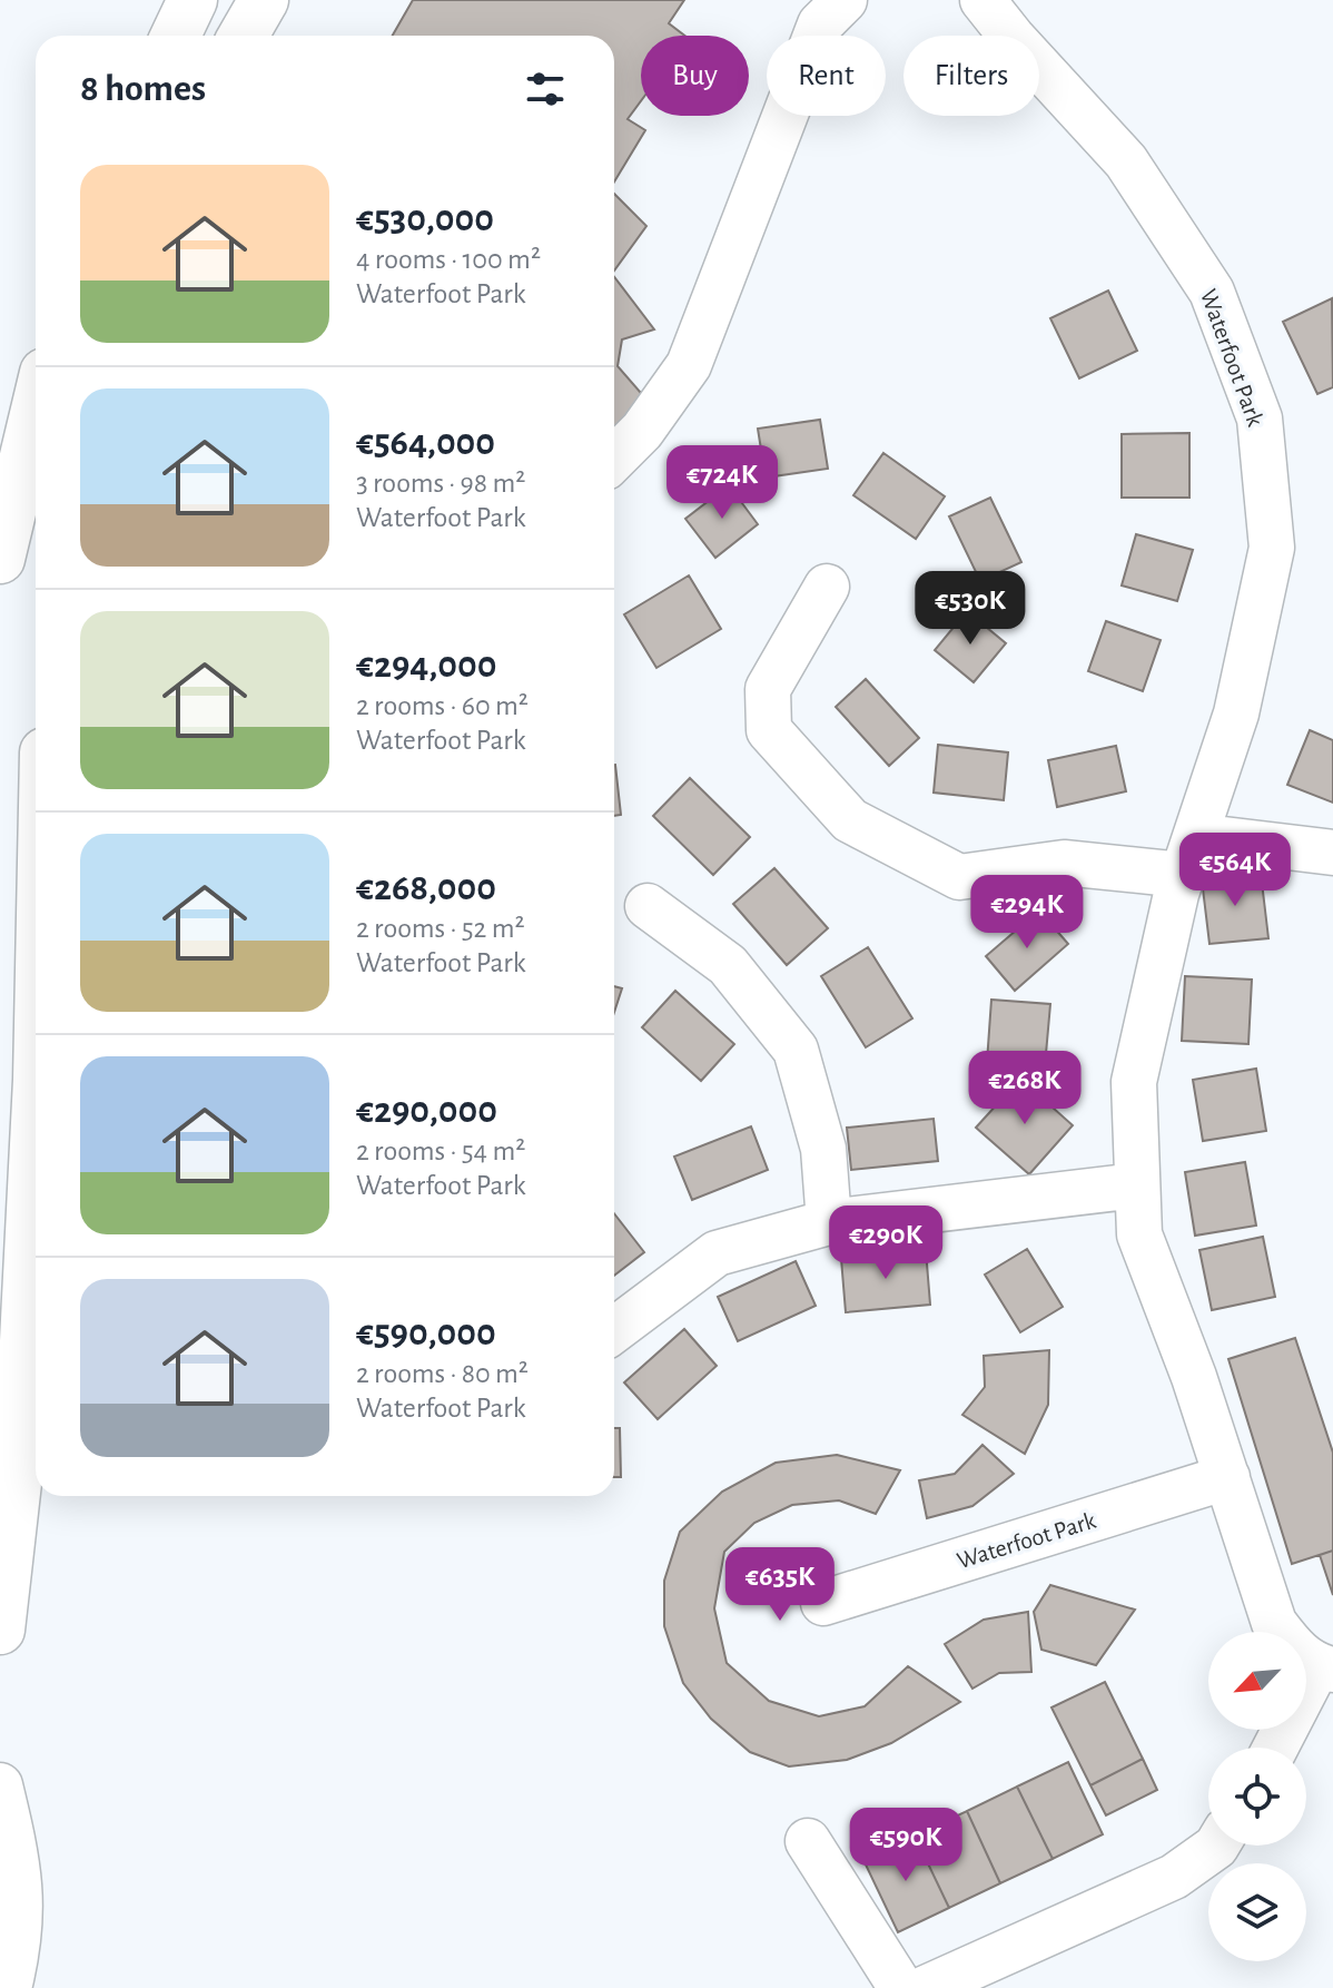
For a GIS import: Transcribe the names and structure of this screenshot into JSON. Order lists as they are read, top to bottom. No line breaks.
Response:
{"streets":{"street":["Waterfoot Park"]},"north":"bottom left","page":{"chip":["Buy","Rent","Filters"],"heading":"8 homes","list":[{"name":"€530,000","note":"4 rooms · 100 m² · Waterfoot Park"},{"name":"€564,000","note":"3 rooms · 98 m² · Waterfoot Park"},{"name":"€294,000","note":"2 rooms · 60 m² · Waterfoot Park"},{"name":"€268,000","note":"2 rooms · 52 m² · Waterfoot Park"},{"name":"€290,000","note":"2 rooms · 54 m² · Waterfoot Park"},{"name":"€590,000","note":"2 rooms · 80 m² · Waterfoot Park"}],"price":["€724K","€530K","€564K","€294K","€268K","€290K","€635K","€590K"]}}
